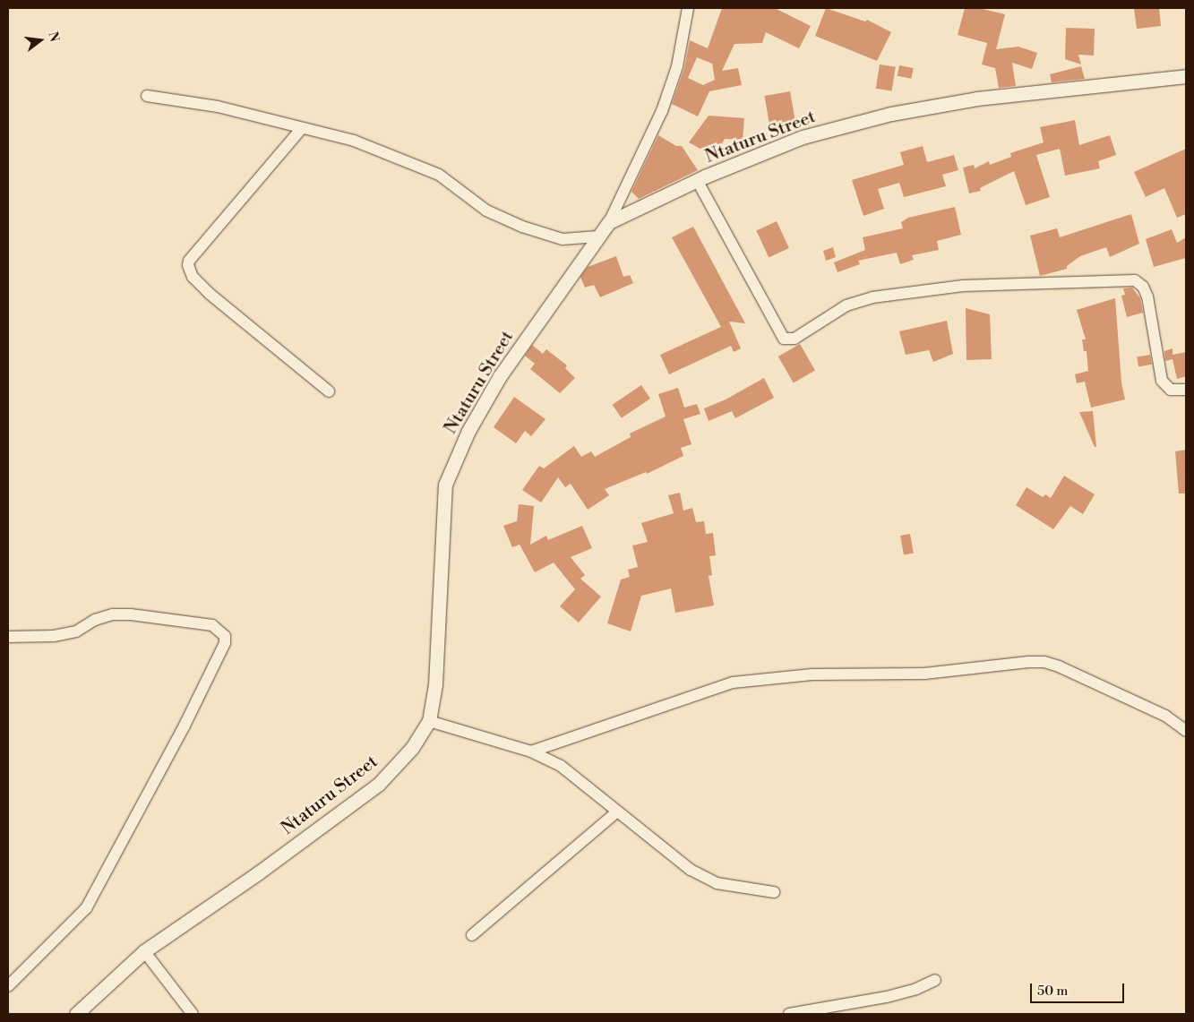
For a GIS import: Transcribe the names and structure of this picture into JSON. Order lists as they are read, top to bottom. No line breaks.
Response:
{"streets":{"street":["Ntaturu Street"]},"scale_bar":"50 m","north":"right"}
